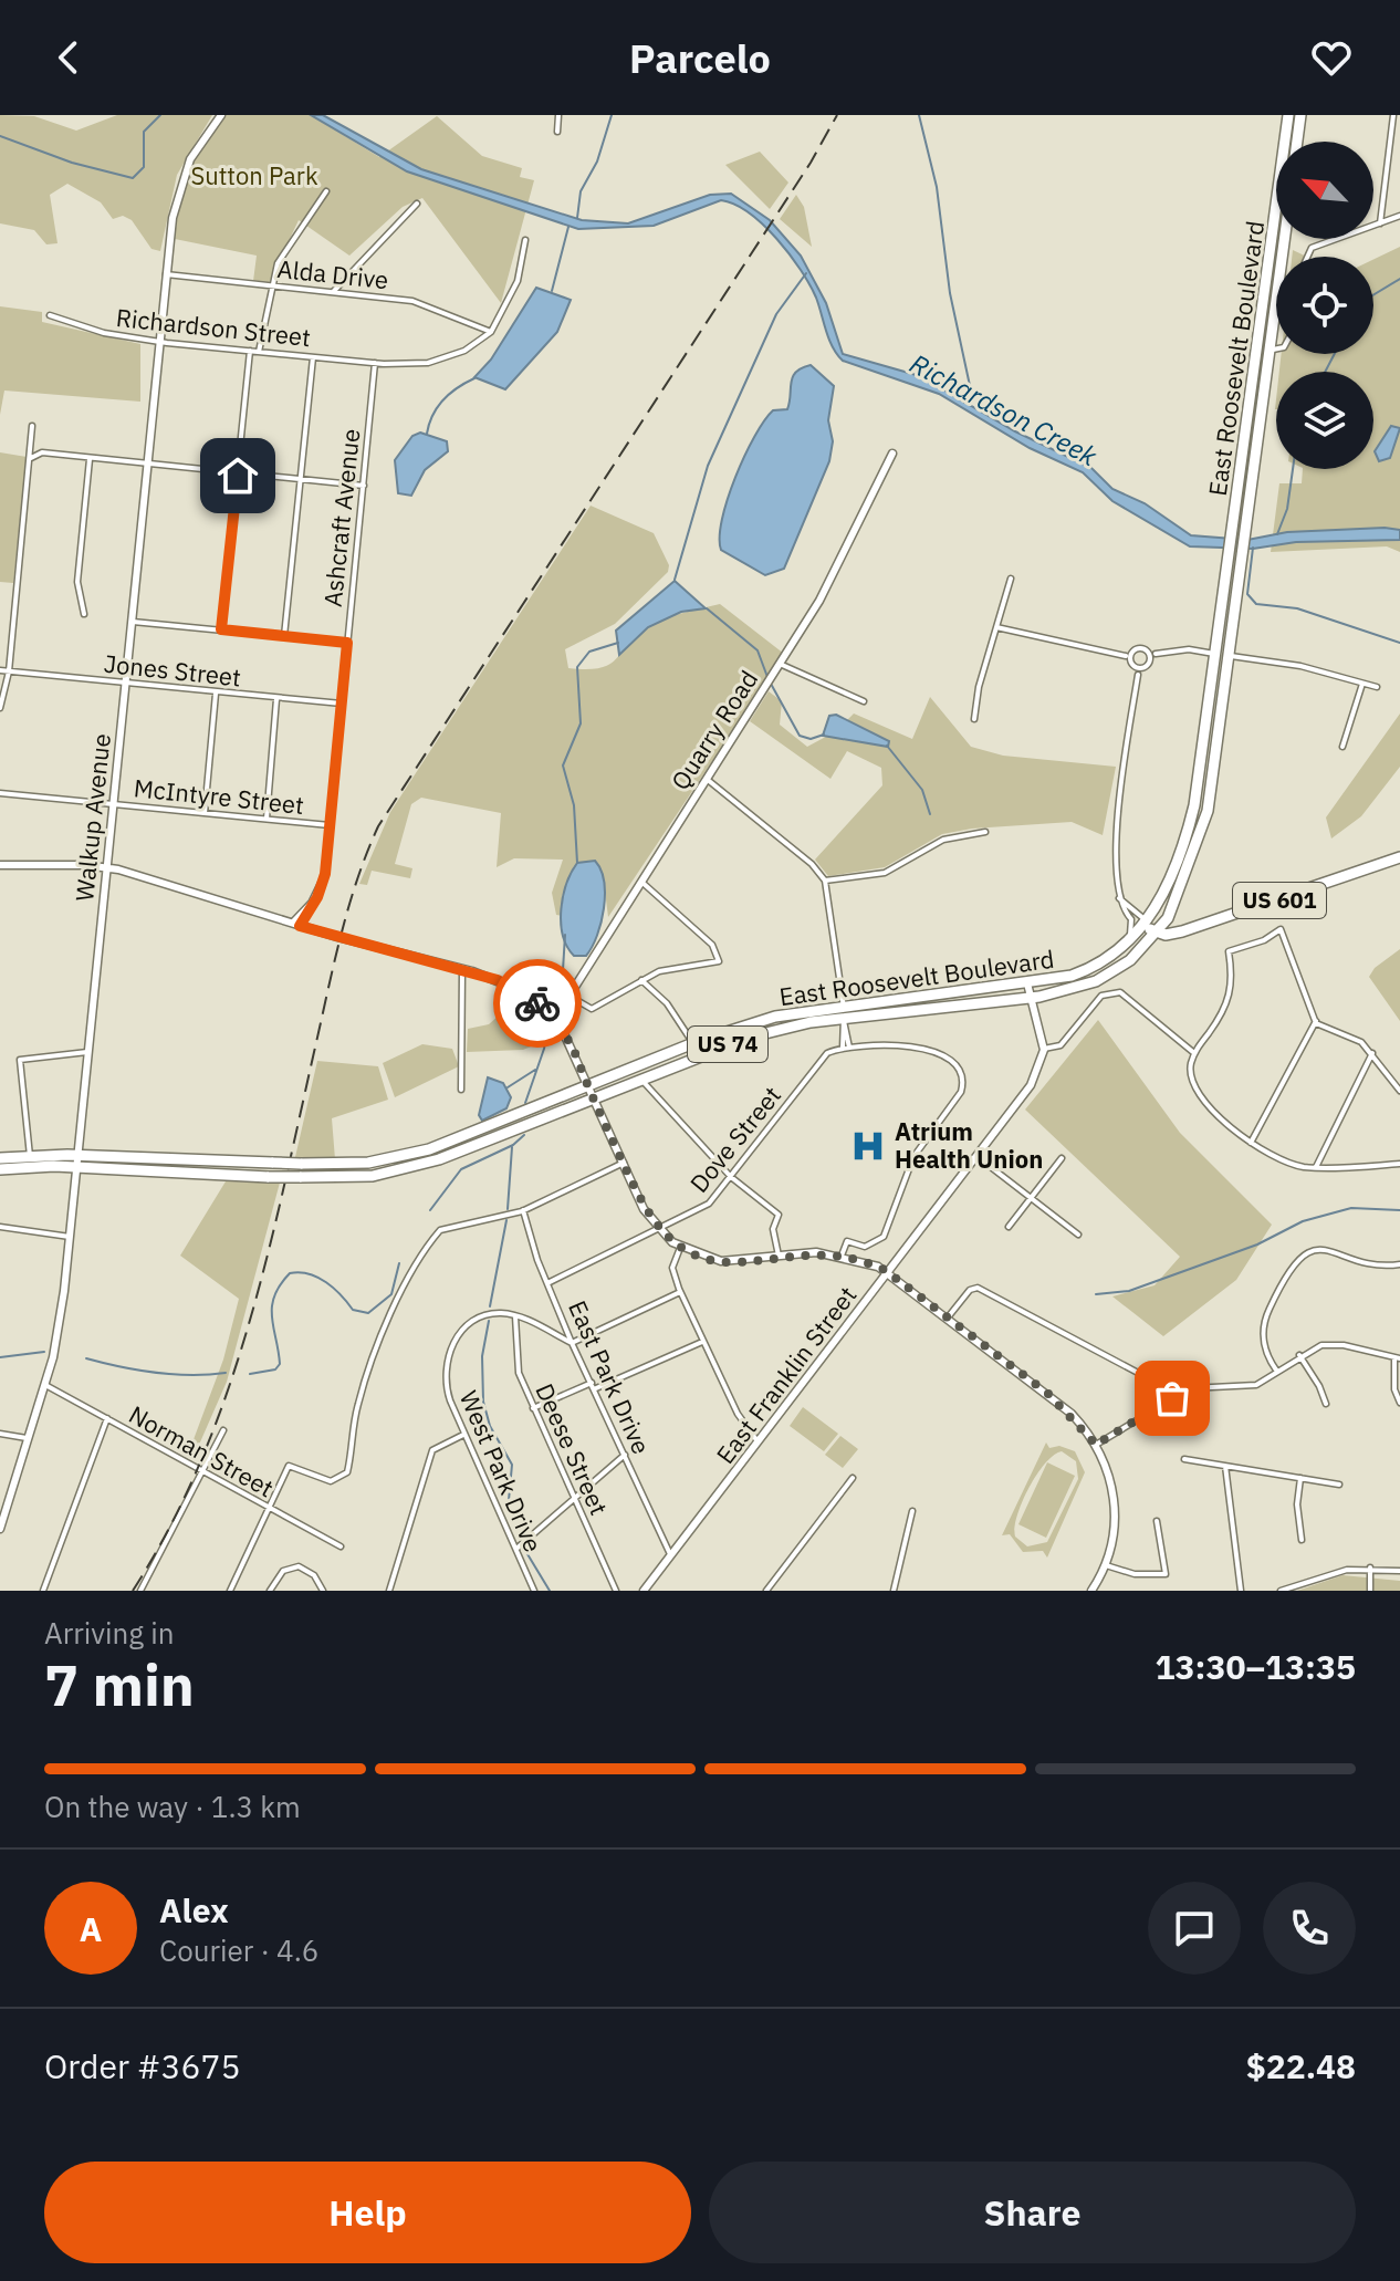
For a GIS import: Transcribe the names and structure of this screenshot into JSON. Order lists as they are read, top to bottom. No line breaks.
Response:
{"streets":{"highway":["East Roosevelt Boulevard","US 601","US 74"],"street":["Alda Drive","Richardson Street","Ashcraft Avenue","Jones Street","Quarry Road","McIntyre Street","Walkup Avenue","Dove Street","East Franklin Street","East Park Drive","Deese Street","Norman Street","West Park Drive"]},"crossings":[["Alda Drive","Walkup Avenue"],["Richardson Street","Ashcraft Avenue"],["Richardson Street","Walkup Avenue"],["East Roosevelt Boulevard","Walkup Avenue"],["East Roosevelt Boulevard","US 601"],["East Roosevelt Boulevard","US 74"],["Ashcraft Avenue","Jones Street"],["Ashcraft Avenue","McIntyre Street"],["Jones Street","Walkup Avenue"],["McIntyre Street","Walkup Avenue"],["Walkup Avenue","US 74"],["Walkup Avenue","Norman Street"],["Dove Street","East Park Drive"],["East Franklin Street","East Park Drive"],["Deese Street","West Park Drive"]],"water":["Richardson Creek"],"parks":["Sutton Park"],"places":{"hospital":["Atrium Health Union"]},"north":"top left","page":{"header":"Parcelo","heading":["7 min","Arriving in","13:30–13:35"],"panel":["Alex","Courier · 4.6","Order #3675","$22.48"],"bar":"On the way · 1.3 km","round":"A","buttons":["Help","Share"]}}
